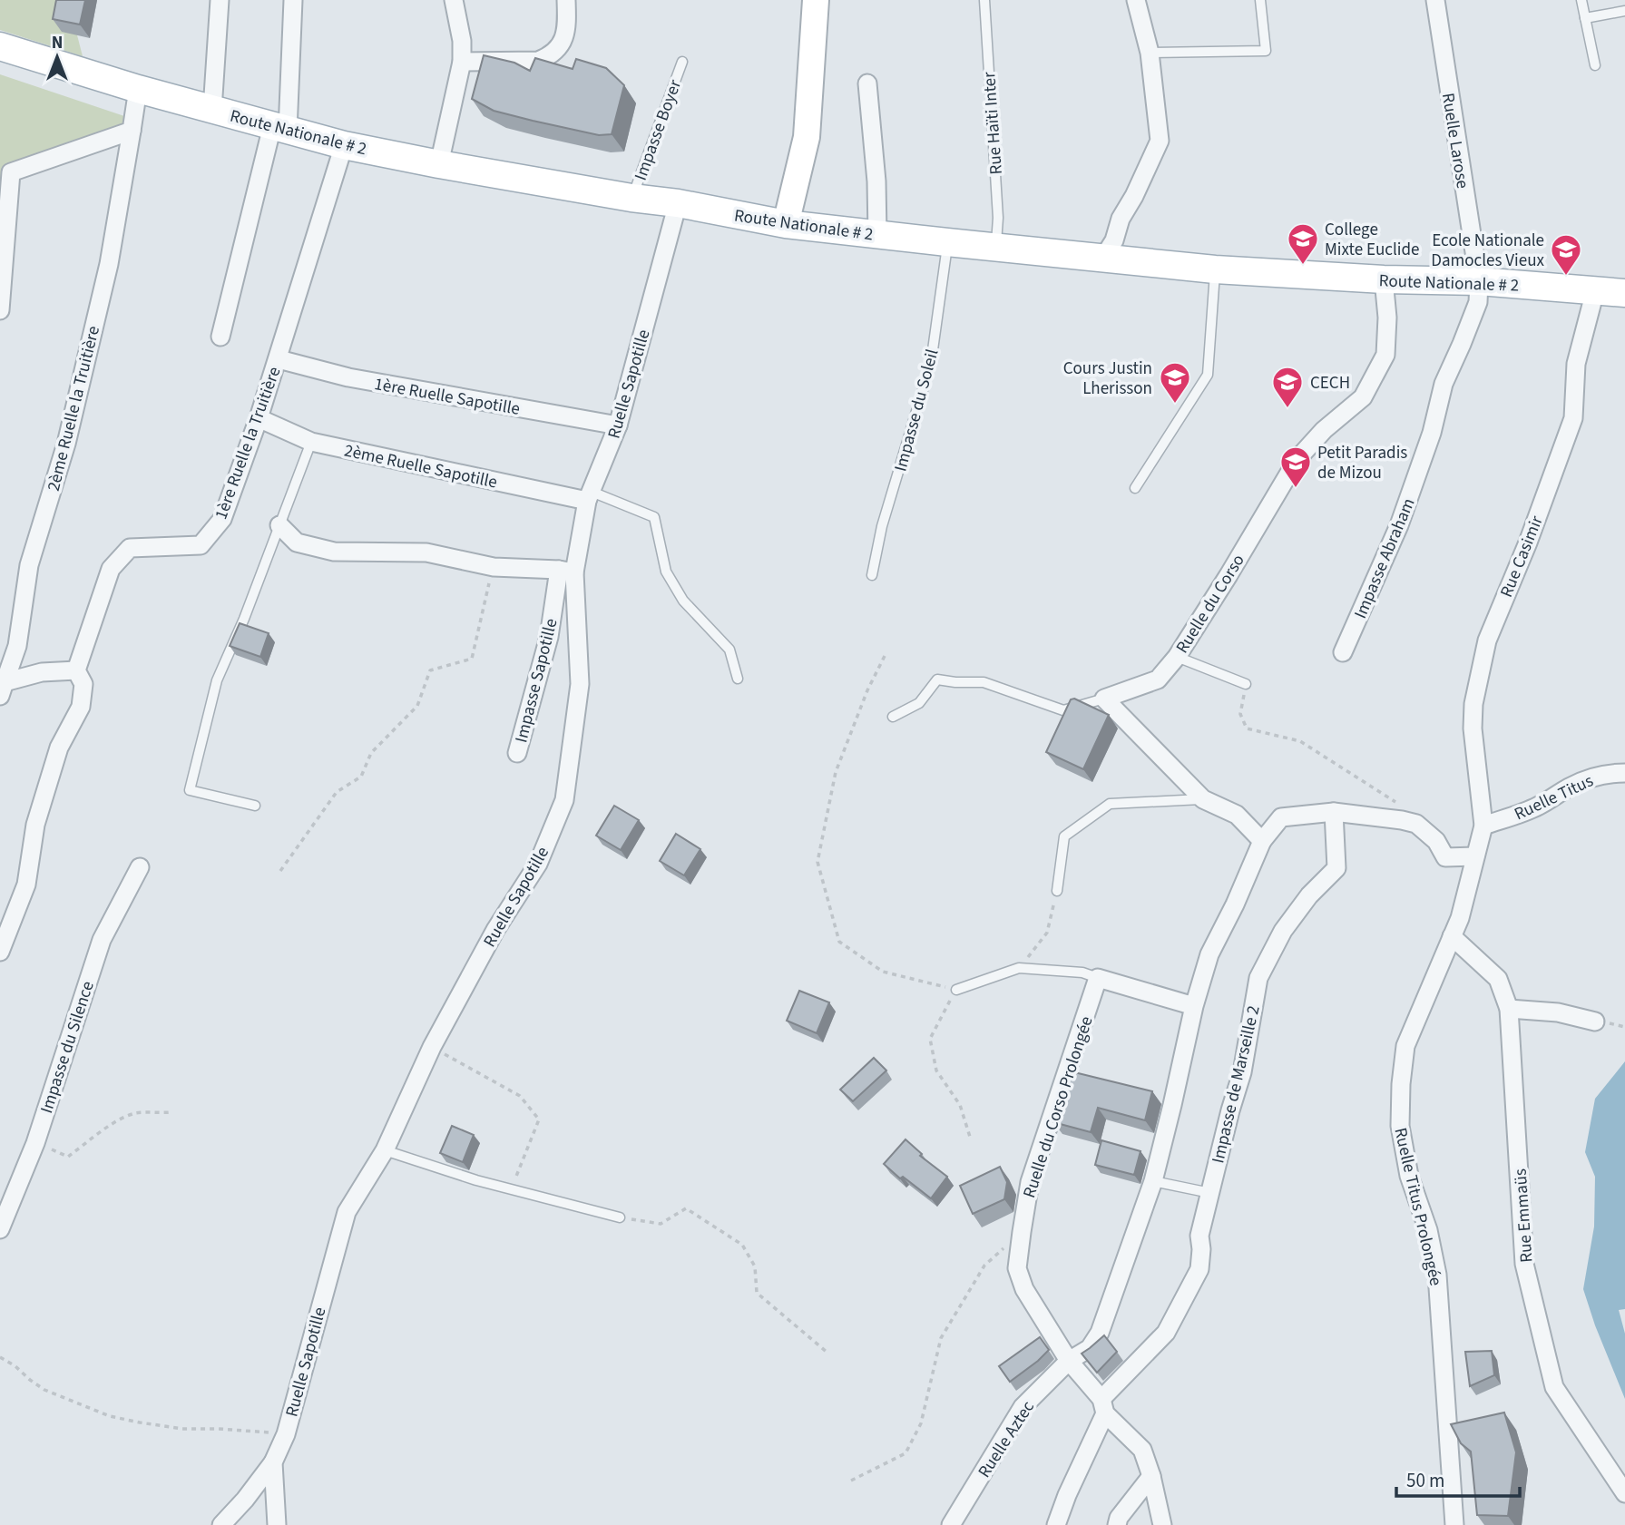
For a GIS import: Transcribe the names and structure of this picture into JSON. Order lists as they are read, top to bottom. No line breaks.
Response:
{"streets":{"main road":["Route Nationale # 2"],"street":["Ruelle Larose","Ruelle Sapotille","1ère Ruelle Sapotille","2ème Ruelle la Truitière","1ère Ruelle la Truitière","2ème Ruelle Sapotille","Rue Casimir","Impasse Abraham","Ruelle du Corso","Impasse Sapotille","Ruelle Titus","Impasse du Silence","Impasse de Marseille 2","Ruelle du Corso Prolongée","Ruelle Titus Prolongée","Rue Emmaüs","Ruelle Aztec"],"lane":["Rue Haïti Inter","Impasse Boyer","Impasse du Soleil"]},"crossings":[["Rue Haïti Inter","Route Nationale # 2"],["Impasse Boyer","Route Nationale # 2"],["Route Nationale # 2","Ruelle Larose"],["Route Nationale # 2","Ruelle Sapotille"],["Route Nationale # 2","2ème Ruelle la Truitière"],["Route Nationale # 2","Impasse du Soleil"],["Route Nationale # 2","1ère Ruelle la Truitière"],["Route Nationale # 2","Rue Casimir"],["Route Nationale # 2","Impasse Abraham"],["Route Nationale # 2","Ruelle du Corso"],["Ruelle Larose","Impasse Abraham"],["Ruelle Sapotille","1ère Ruelle Sapotille"],["Ruelle Sapotille","2ème Ruelle Sapotille"],["Ruelle Sapotille","Impasse Sapotille"],["1ère Ruelle Sapotille","1ère Ruelle la Truitière"],["1ère Ruelle la Truitière","2ème Ruelle Sapotille"],["Rue Casimir","Ruelle Titus"],["Rue Casimir","Ruelle Titus Prolongée"],["Ruelle Titus","Ruelle Titus Prolongée"],["Impasse de Marseille 2","Ruelle du Corso Prolongée"],["Ruelle du Corso Prolongée","Ruelle Aztec"],["Ruelle Titus Prolongée","Rue Emmaüs"]],"places":{"school or university":["College Mixte Euclide","Ecole Nationale Damocles Vieux","Cours Justin Lherisson","CECH","Petit Paradis de Mizou"]},"scale_bar":"50 m","north":"top"}
